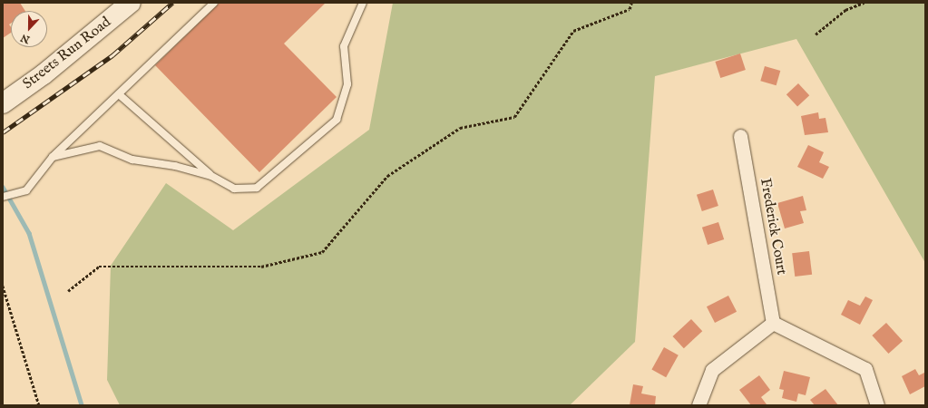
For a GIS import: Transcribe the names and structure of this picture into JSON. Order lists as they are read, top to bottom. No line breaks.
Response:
{"streets":{"main road":["Streets Run Road"],"street":["Frederick Court"]},"north":"bottom"}
